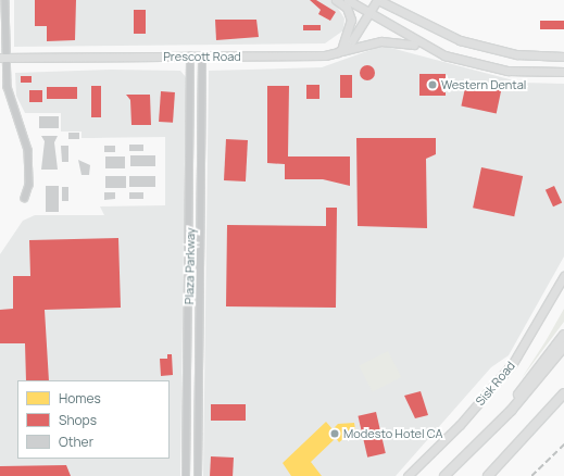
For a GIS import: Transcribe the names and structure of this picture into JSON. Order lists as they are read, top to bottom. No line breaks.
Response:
{"streets":{"main road":["Prescott Road","Sisk Road"],"street":["Plaza Parkway"]},"crossings":[["Prescott Road","Plaza Parkway"]],"places":["Western Dental","Modesto Hotel CA"],"legend":["Homes","Shops","Other"]}
